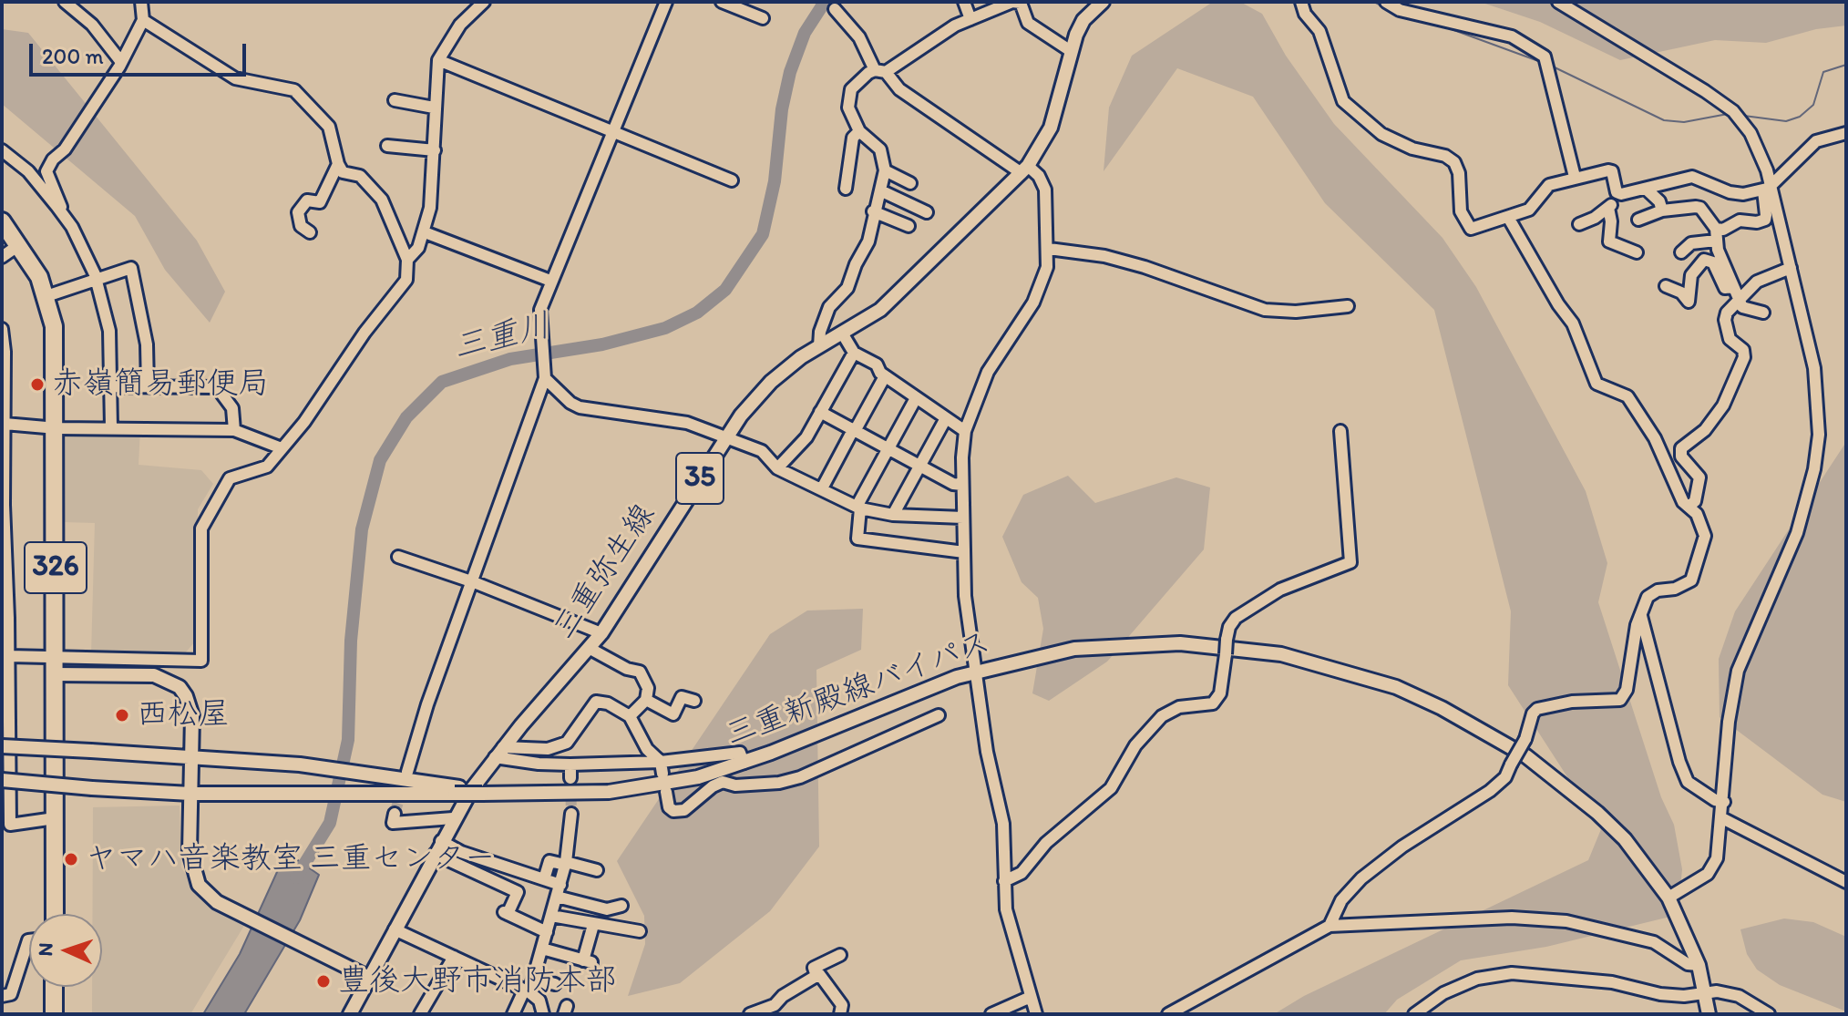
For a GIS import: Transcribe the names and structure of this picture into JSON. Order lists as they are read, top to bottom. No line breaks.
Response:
{"streets":{"highway":["326"],"main road":["35","三重弥生線","三重新殿線バイパス"]},"water":["三重川"],"places":["赤嶺簡易郵便局","西松屋","ヤマハ音楽教室 三重センター","豊後大野市消防本部"],"scale_bar":"200 m","north":"left"}
